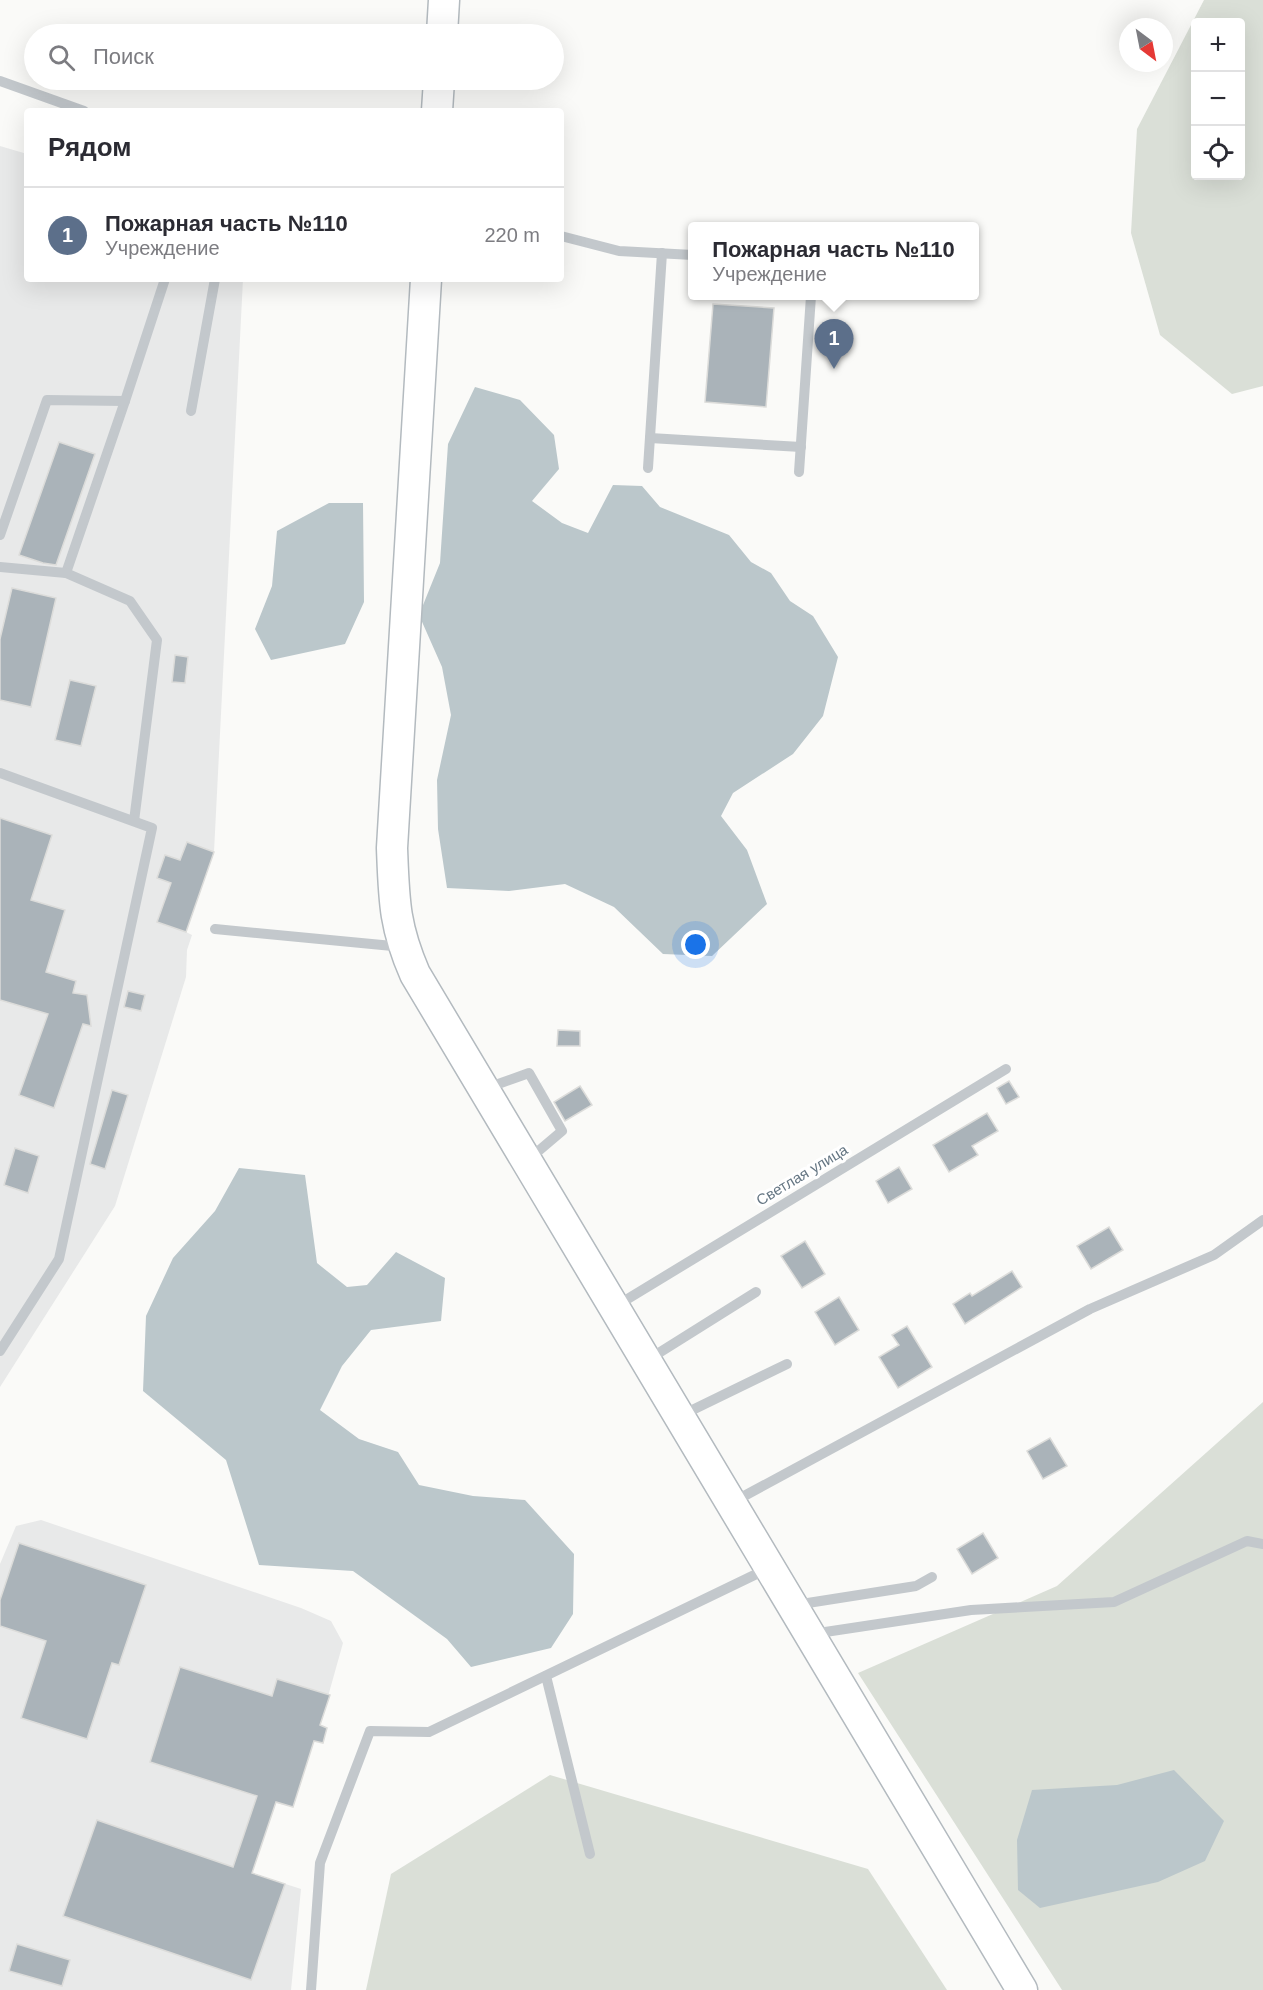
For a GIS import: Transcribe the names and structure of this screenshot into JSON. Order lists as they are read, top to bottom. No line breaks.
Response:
{"streets":{"lane":["Светлая улица"]},"north":"bottom right","page":{"map_buttons":["+","−"],"search":"Поиск","heading":"Рядом","list":[{"mark":"1","name":"Пожарная часть №110","note":"Учреждение","value":"220 m"}],"popup":["Пожарная часть №110","Учреждение"],"pins":"1"}}
